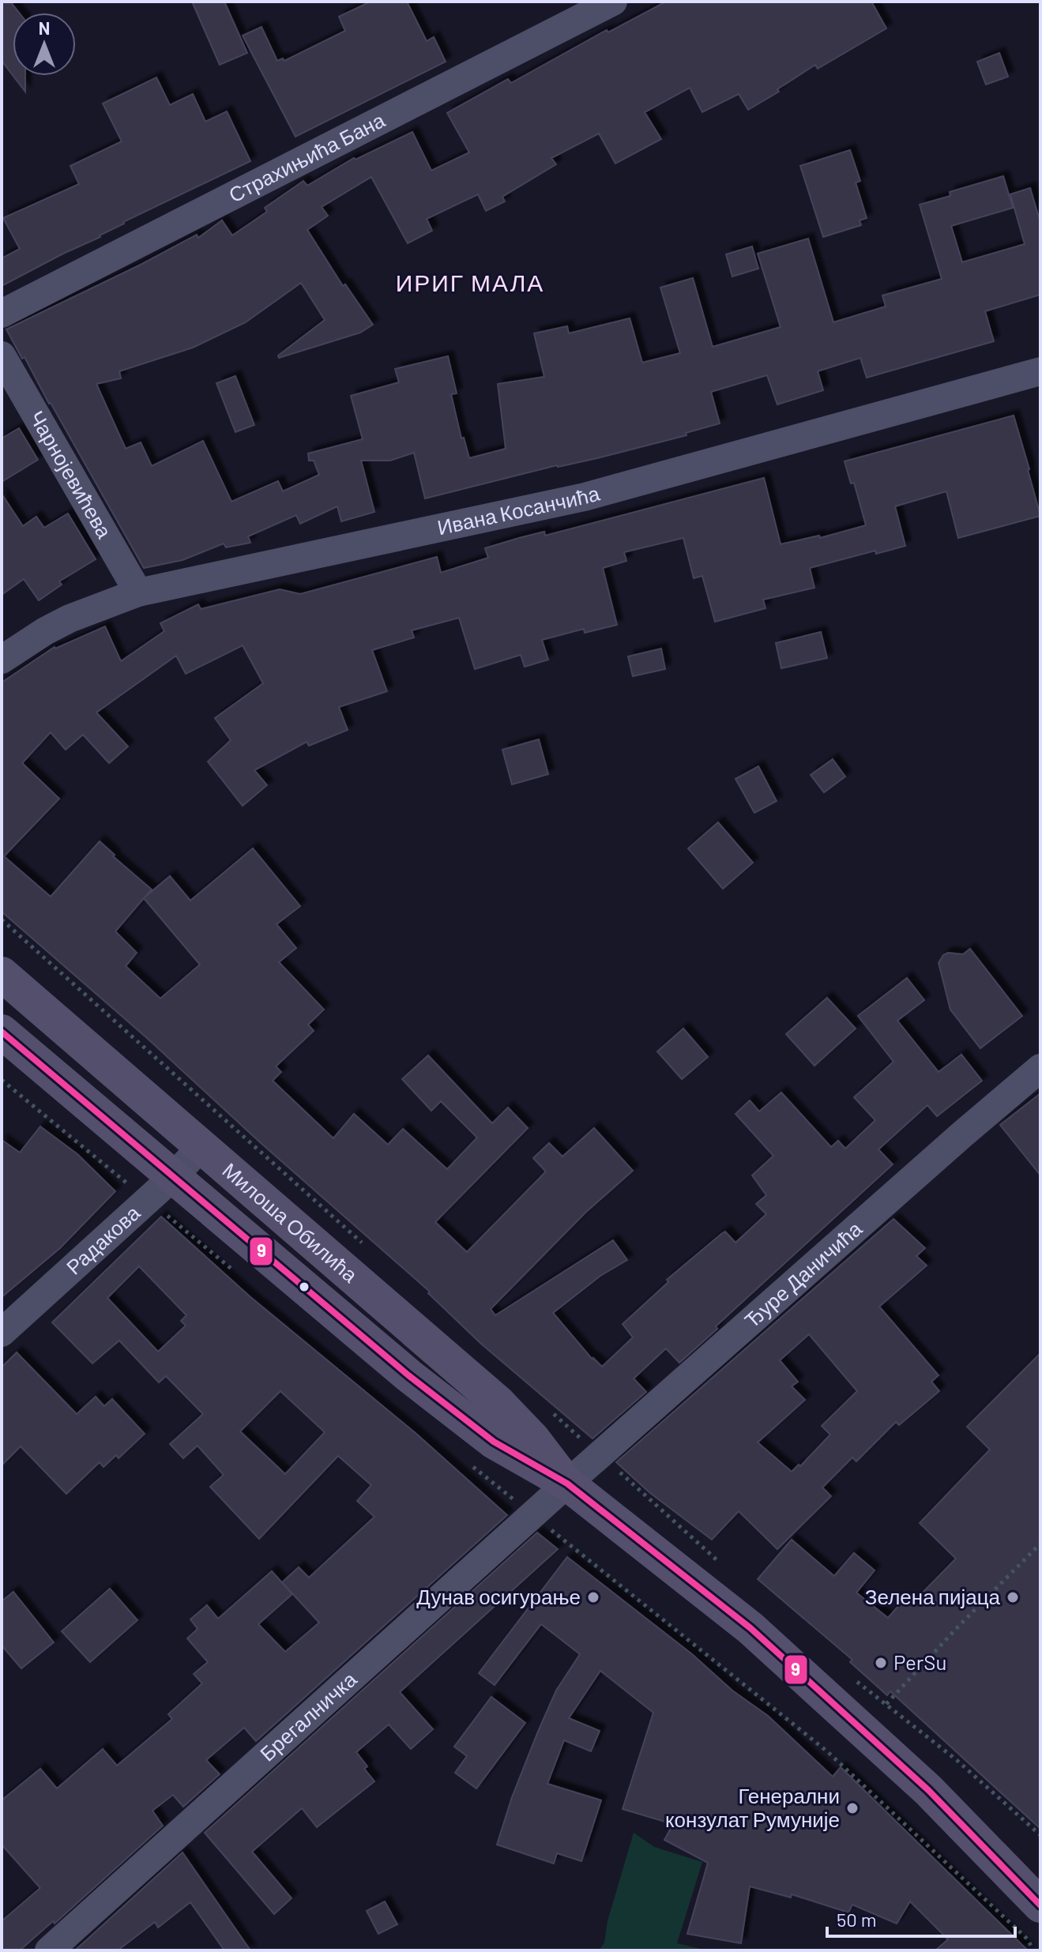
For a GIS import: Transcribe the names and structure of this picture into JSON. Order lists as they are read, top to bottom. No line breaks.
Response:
{"streets":{"main road":["Милоша Обилића"],"street":["Страхињића Бана","Чарнојевићева","Ивана Косанчића","Радакова","Ђуре Даничића","Брегалничка"]},"crossings":[["Чарнојевићева","Ивана Косанчића"],["Милоша Обилића","Радакова"],["Милоша Обилића","Ђуре Даничића"],["Милоша Обилића","Брегалничка"],["Ђуре Даничића","Брегалничка"]],"districts":["ИРИГ МАЛА"],"places":["Дунав осигурање","Зелена пијаца","PerSu","Генерални конзулат Румуније"],"lines":["transit line 9"],"scale_bar":"50 m","north":"top"}
